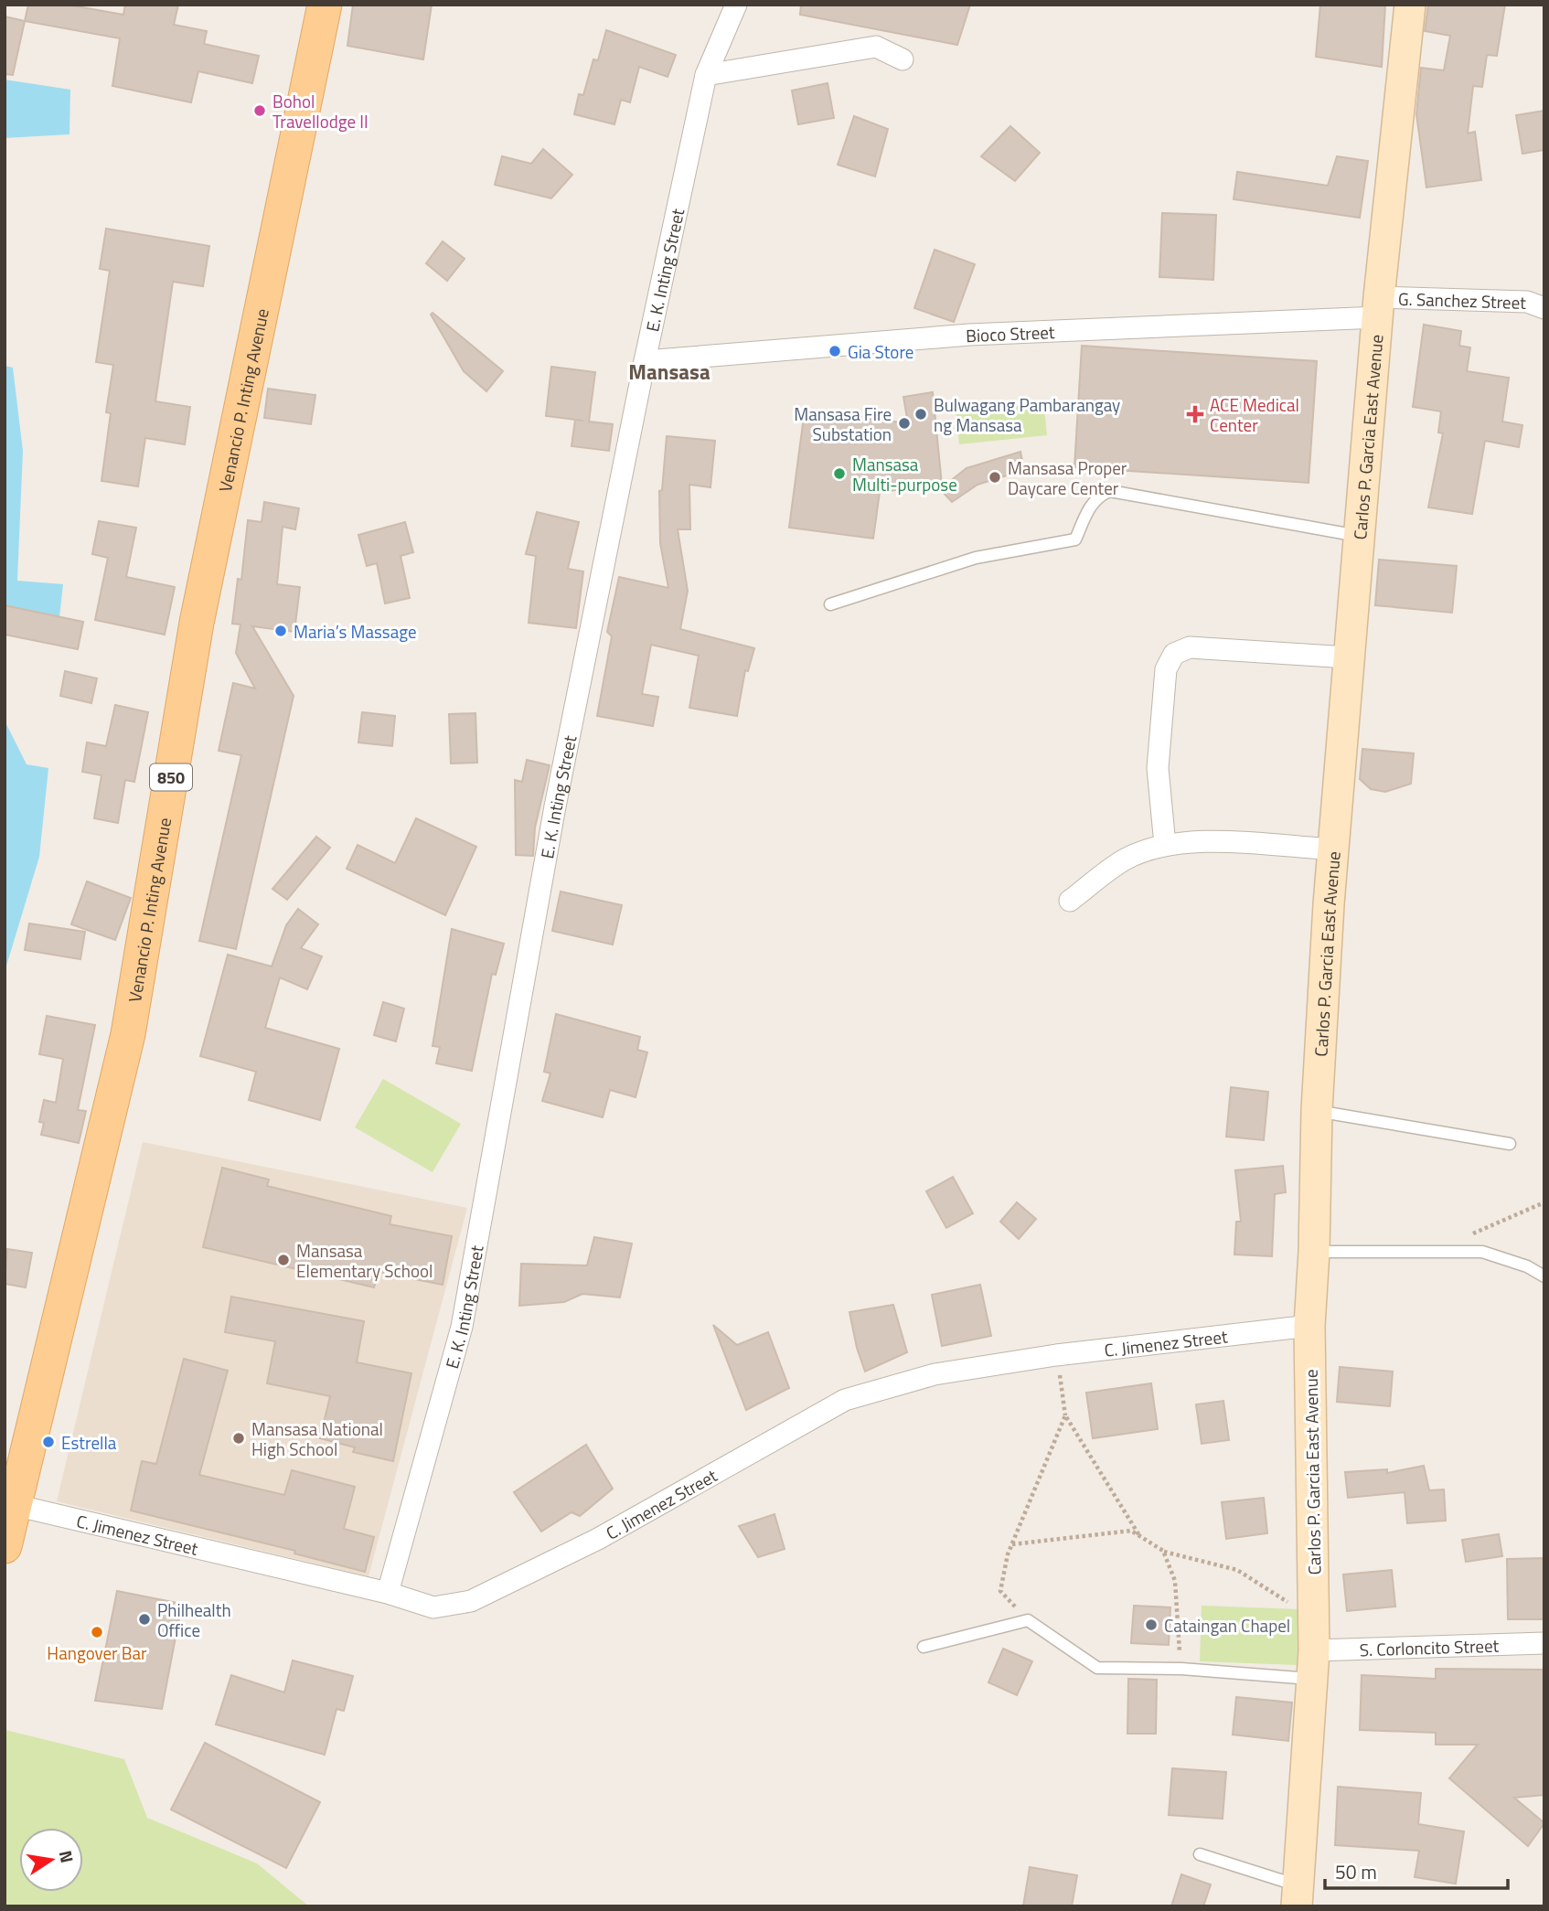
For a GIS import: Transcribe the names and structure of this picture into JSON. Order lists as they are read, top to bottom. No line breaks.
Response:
{"streets":{"main road":["Venancio P. Inting Avenue","Carlos P. Garcia East Avenue","850"],"street":["E. K. Inting Street","G. Sanchez Street","Bioco Street","C. Jimenez Street","S. Corloncito Street"]},"crossings":[["E. K. Inting Street","Bioco Street"],["E. K. Inting Street","C. Jimenez Street"],["G. Sanchez Street","Bioco Street"],["G. Sanchez Street","Carlos P. Garcia East Avenue"],["Bioco Street","Carlos P. Garcia East Avenue"],["Venancio P. Inting Avenue","C. Jimenez Street"],["Carlos P. Garcia East Avenue","C. Jimenez Street"],["Carlos P. Garcia East Avenue","S. Corloncito Street"]],"districts":["Mansasa"],"places":{"other":["Bohol Travellodge II","Gia Store","Bulwagang Pambarangay ng Mansasa","Mansasa Fire Substation","Mansasa Multi-purpose","Mansasa Proper Daycare Center","Maria’s Massage","Mansasa Elementary School","Mansasa National High School","Estrella","Philhealth Office","Cataingan Chapel","Hangover Bar"],"health":["ACE Medical Center"]},"scale_bar":"50 m","north":"right"}
